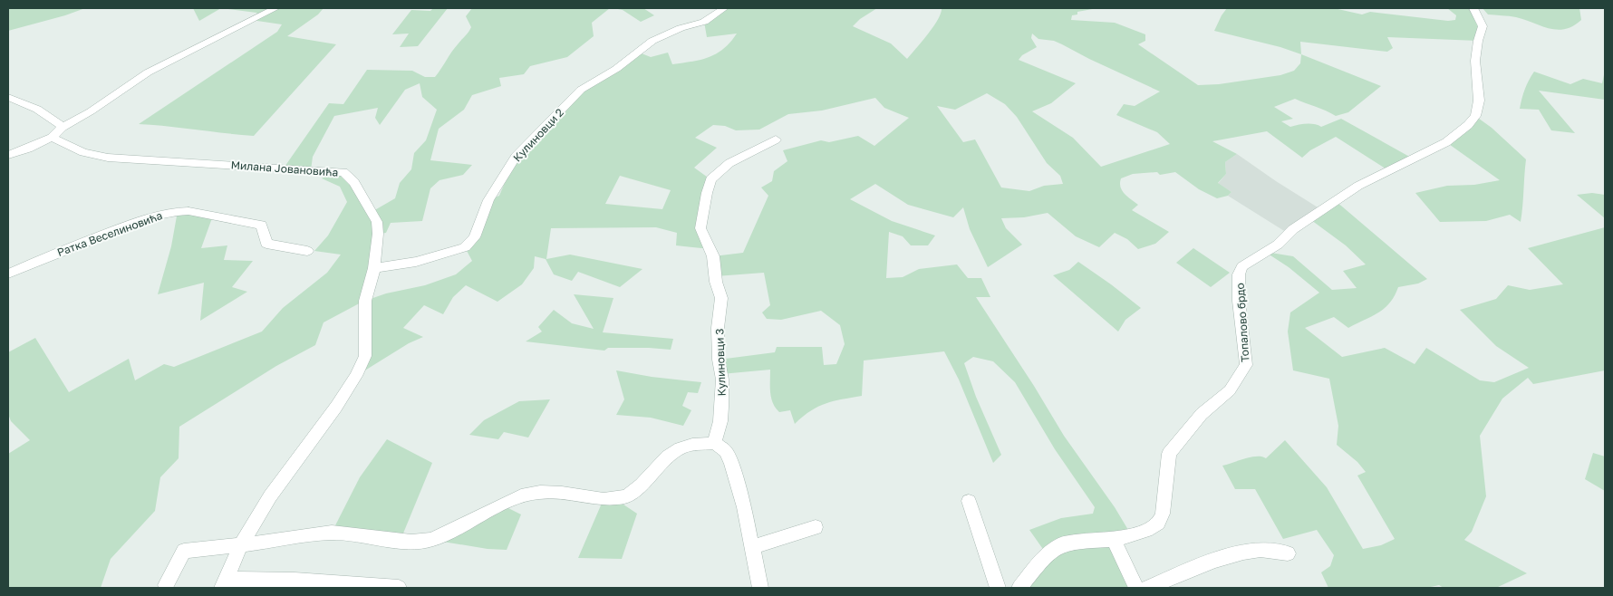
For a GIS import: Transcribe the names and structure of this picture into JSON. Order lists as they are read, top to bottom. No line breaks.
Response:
{"streets":{"street":["Кулиновци 2","Милана Јовановића","Ратка Веселиновића","Топалово брдо","Кулиновци 3"]},"crossings":[["Кулиновци 2","Милана Јовановића"]]}
